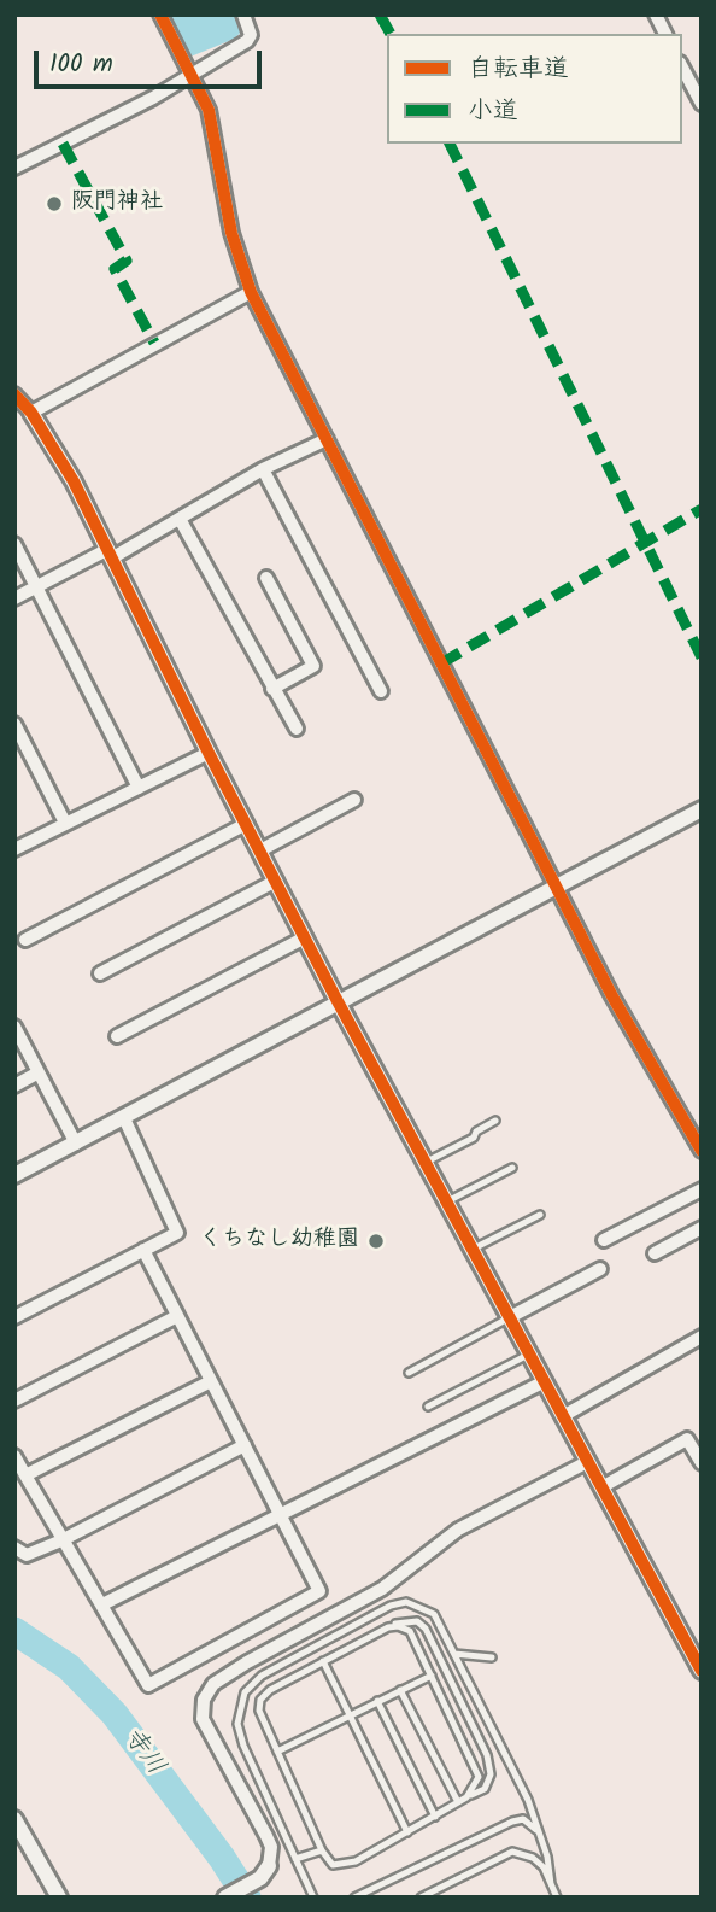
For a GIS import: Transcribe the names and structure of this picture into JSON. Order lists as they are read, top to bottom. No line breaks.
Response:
{"water":["寺川"],"places":["阪門神社","くちなし幼稚園"],"legend":["自転車道","小道"],"scale_bar":"100 m"}
